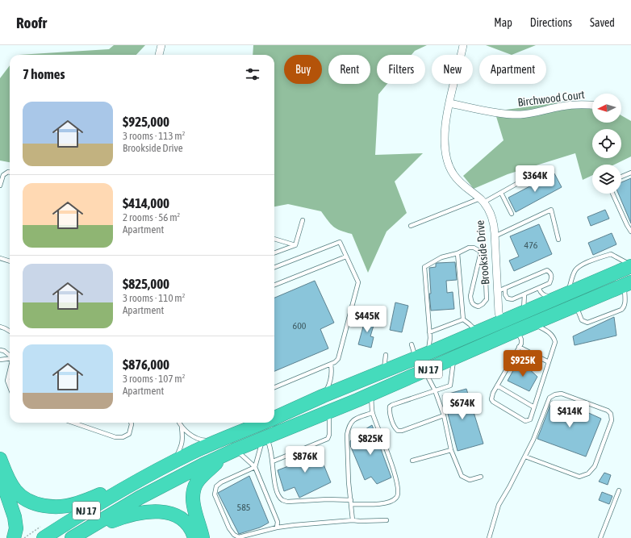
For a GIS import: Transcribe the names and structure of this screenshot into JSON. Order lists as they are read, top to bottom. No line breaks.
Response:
{"streets":{"highway":["NJ 17"],"street":["Birchwood Court","Brookside Drive"]},"crossings":[["Birchwood Court","Brookside Drive"],["Brookside Drive","NJ 17"]],"house_numbers":["476","600","585"],"north":"left","page":{"header":"Roofr","nav":["Map","Directions","Saved"],"chip":["Buy","Rent","Filters","New","Apartment"],"heading":"7 homes","list":[{"name":"$925,000","note":"3 rooms · 113 m² · Brookside Drive"},{"name":"$414,000","note":"2 rooms · 56 m² · Apartment"},{"name":"$825,000","note":"3 rooms · 110 m² · Apartment"},{"name":"$876,000","note":"3 rooms · 107 m² · Apartment"}],"price":["$364K","$445K","$925K","$674K","$414K","$825K","$876K"]}}
